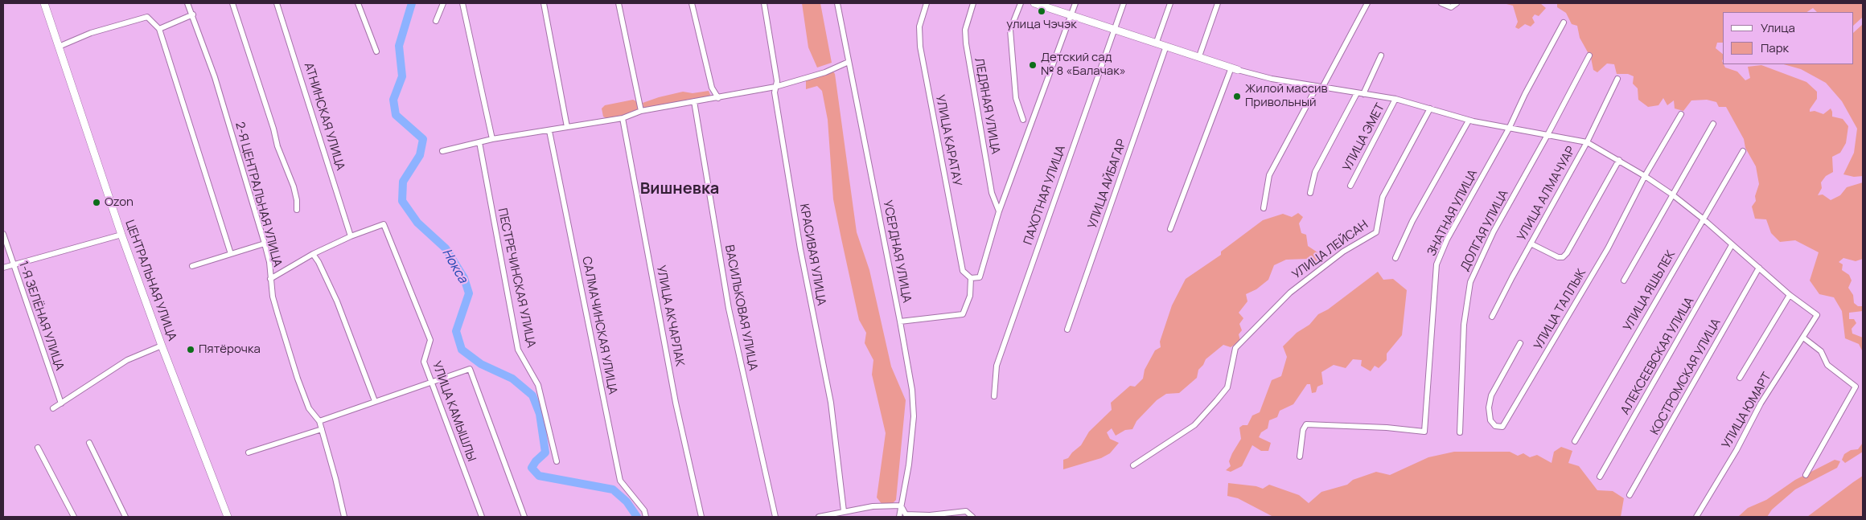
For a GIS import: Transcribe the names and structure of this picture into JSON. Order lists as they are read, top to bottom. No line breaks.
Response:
{"streets":{"street":["ЛЕДЯНАЯ УЛИЦА","АТНИНСКАЯ УЛИЦА","УЛИЦА ЭМЕТ","УЛИЦА КАРАТАУ","УЛИЦА АЙБАГАР","УЛИЦА АЛМАЧУАР","2-Я ЦЕНТРАЛЬНАЯ УЛИЦА","ПАХОТНАЯ УЛИЦА","ЗНАТНАЯ УЛИЦА","ДОЛГАЯ УЛИЦА","УЛИЦА ЛЕЙСАН","УСЕРДНАЯ УЛИЦА","КРАСИВАЯ УЛИЦА","ПЕСТРЕЧИНСКАЯ УЛИЦА","ЦЕНТРАЛЬНАЯ УЛИЦА","УЛИЦА ЯШЬЛЕК","ВАСИЛЬКОВАЯ УЛИЦА","УЛИЦА ТАЛЛЫК","1-Я ЗЕЛЁНАЯ УЛИЦА","УЛИЦА АКЧАРЛАК","САЛМАЧИНСКАЯ УЛИЦА","АЛЕКСЕЕВСКАЯ УЛИЦА","КОСТРОМСКАЯ УЛИЦА","УЛИЦА ЮМАРТ","УЛИЦА КАМЫШЛЫ"]},"crossings":[["АТНИНСКАЯ УЛИЦА","УЛИЦА КАМЫШЛЫ"]],"districts":["Вишневка"],"water":["Нокса"],"places":["улица Чэчэк","Детский сад № 8 «Балачак»","Жилой массив Привольный","Ozon","Пятёрочка"],"legend":["Улица","Парк"]}
